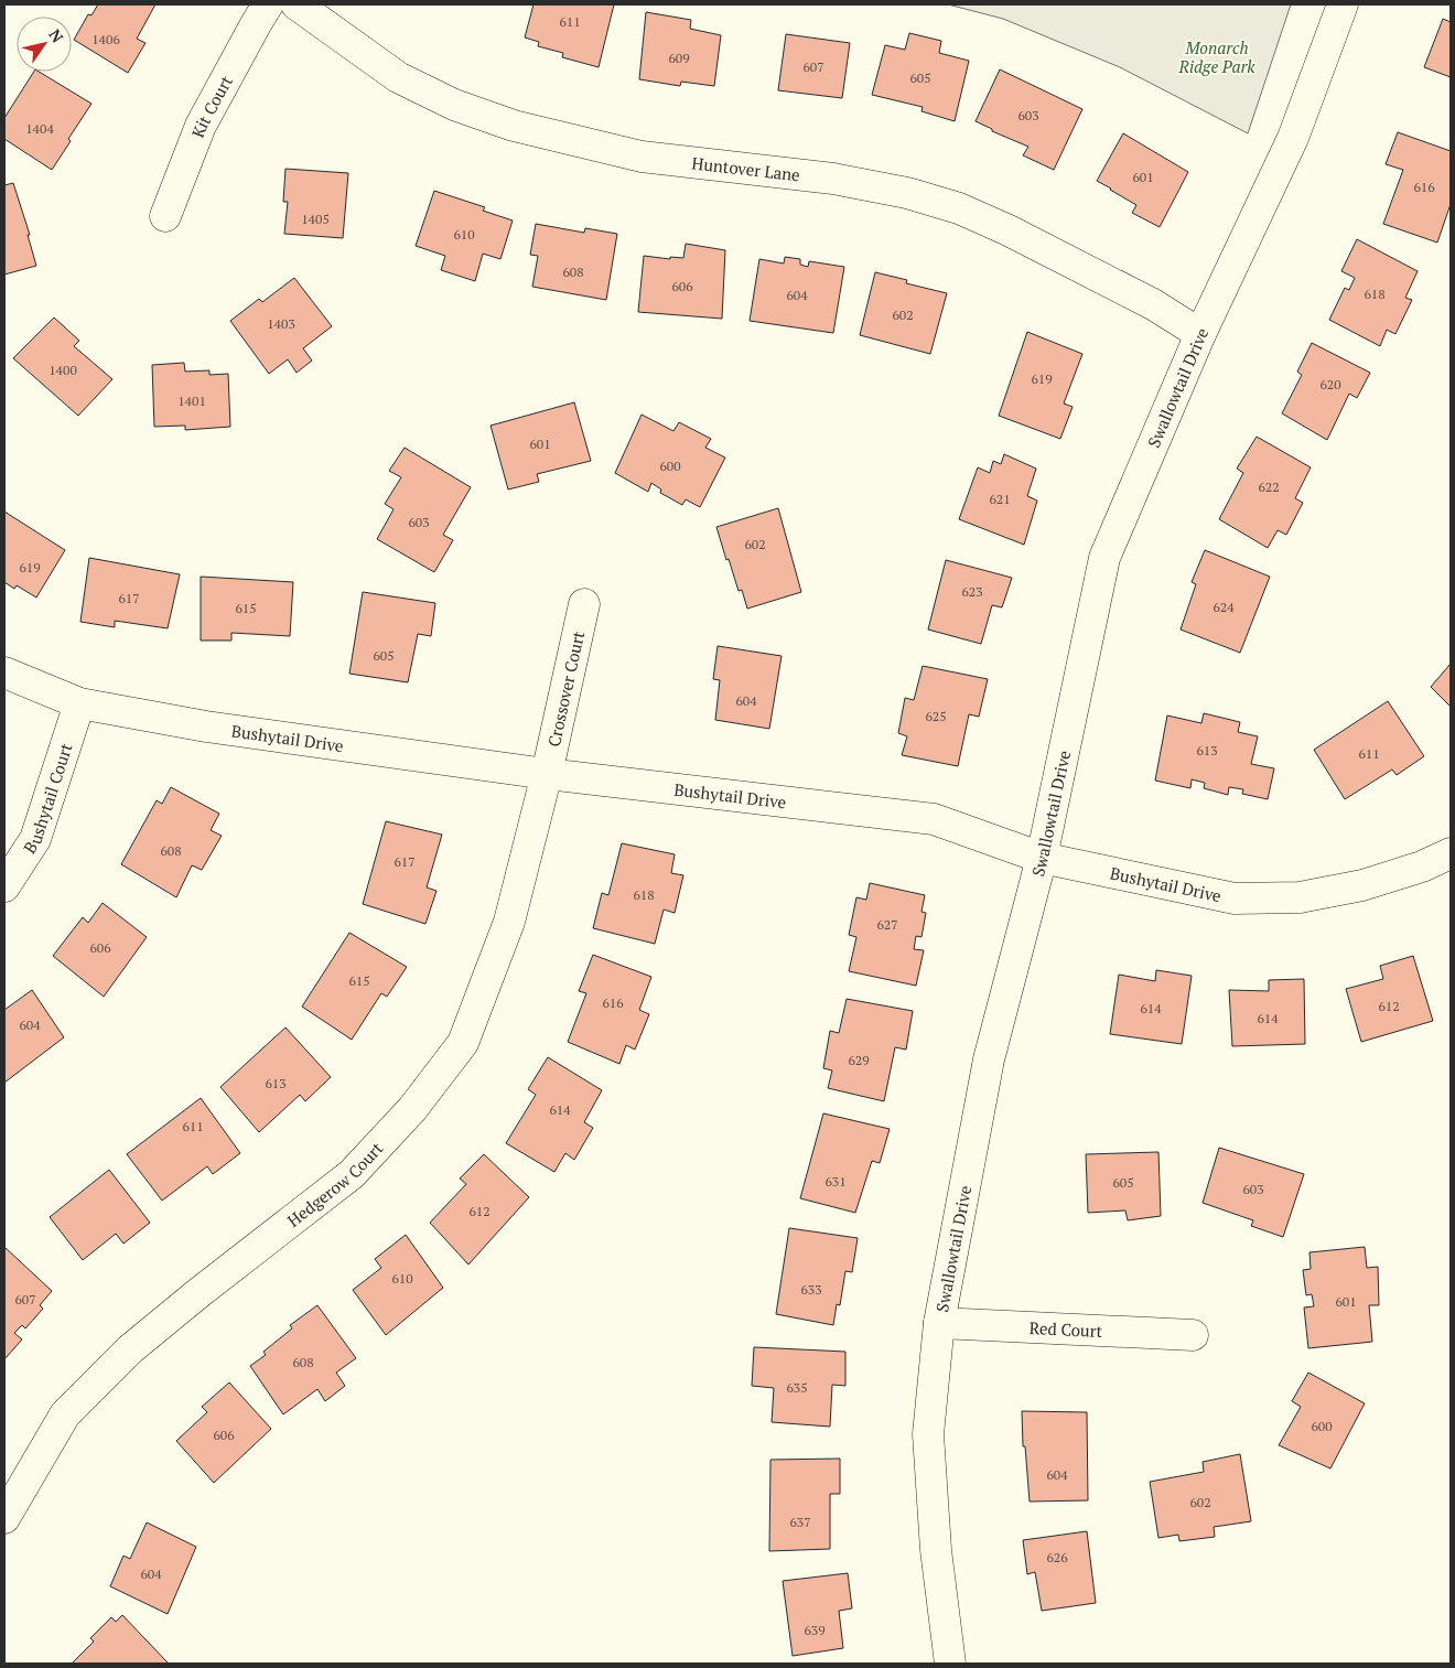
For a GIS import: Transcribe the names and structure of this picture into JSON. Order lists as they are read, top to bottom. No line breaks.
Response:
{"streets":{"street":["Kit Court","Huntover Lane","Swallowtail Drive","Crossover Court","Bushytail Drive","Bushytail Court","Hedgerow Court","Red Court"]},"crossings":[["Huntover Lane","Swallowtail Drive"],["Swallowtail Drive","Bushytail Drive"],["Swallowtail Drive","Red Court"],["Crossover Court","Bushytail Drive"],["Crossover Court","Hedgerow Court"],["Bushytail Drive","Bushytail Court"],["Bushytail Drive","Hedgerow Court"]],"parks":["Monarch Ridge Park"],"house_numbers":["611","1406","609","607","605","603","1404","601","616","1405","610","608","606","618","604","602","1403","1400","619","620","1401","601","600","622","621","603","602","619","623","617","624","615","605","604","625","613","611","608","617","618","627","606","615","616","612","614","614","604","629","613","614","611","631","605","603","612","610","633","607","601","608","635","600","606","604","602","637","626","604","639"],"north":"top right"}
